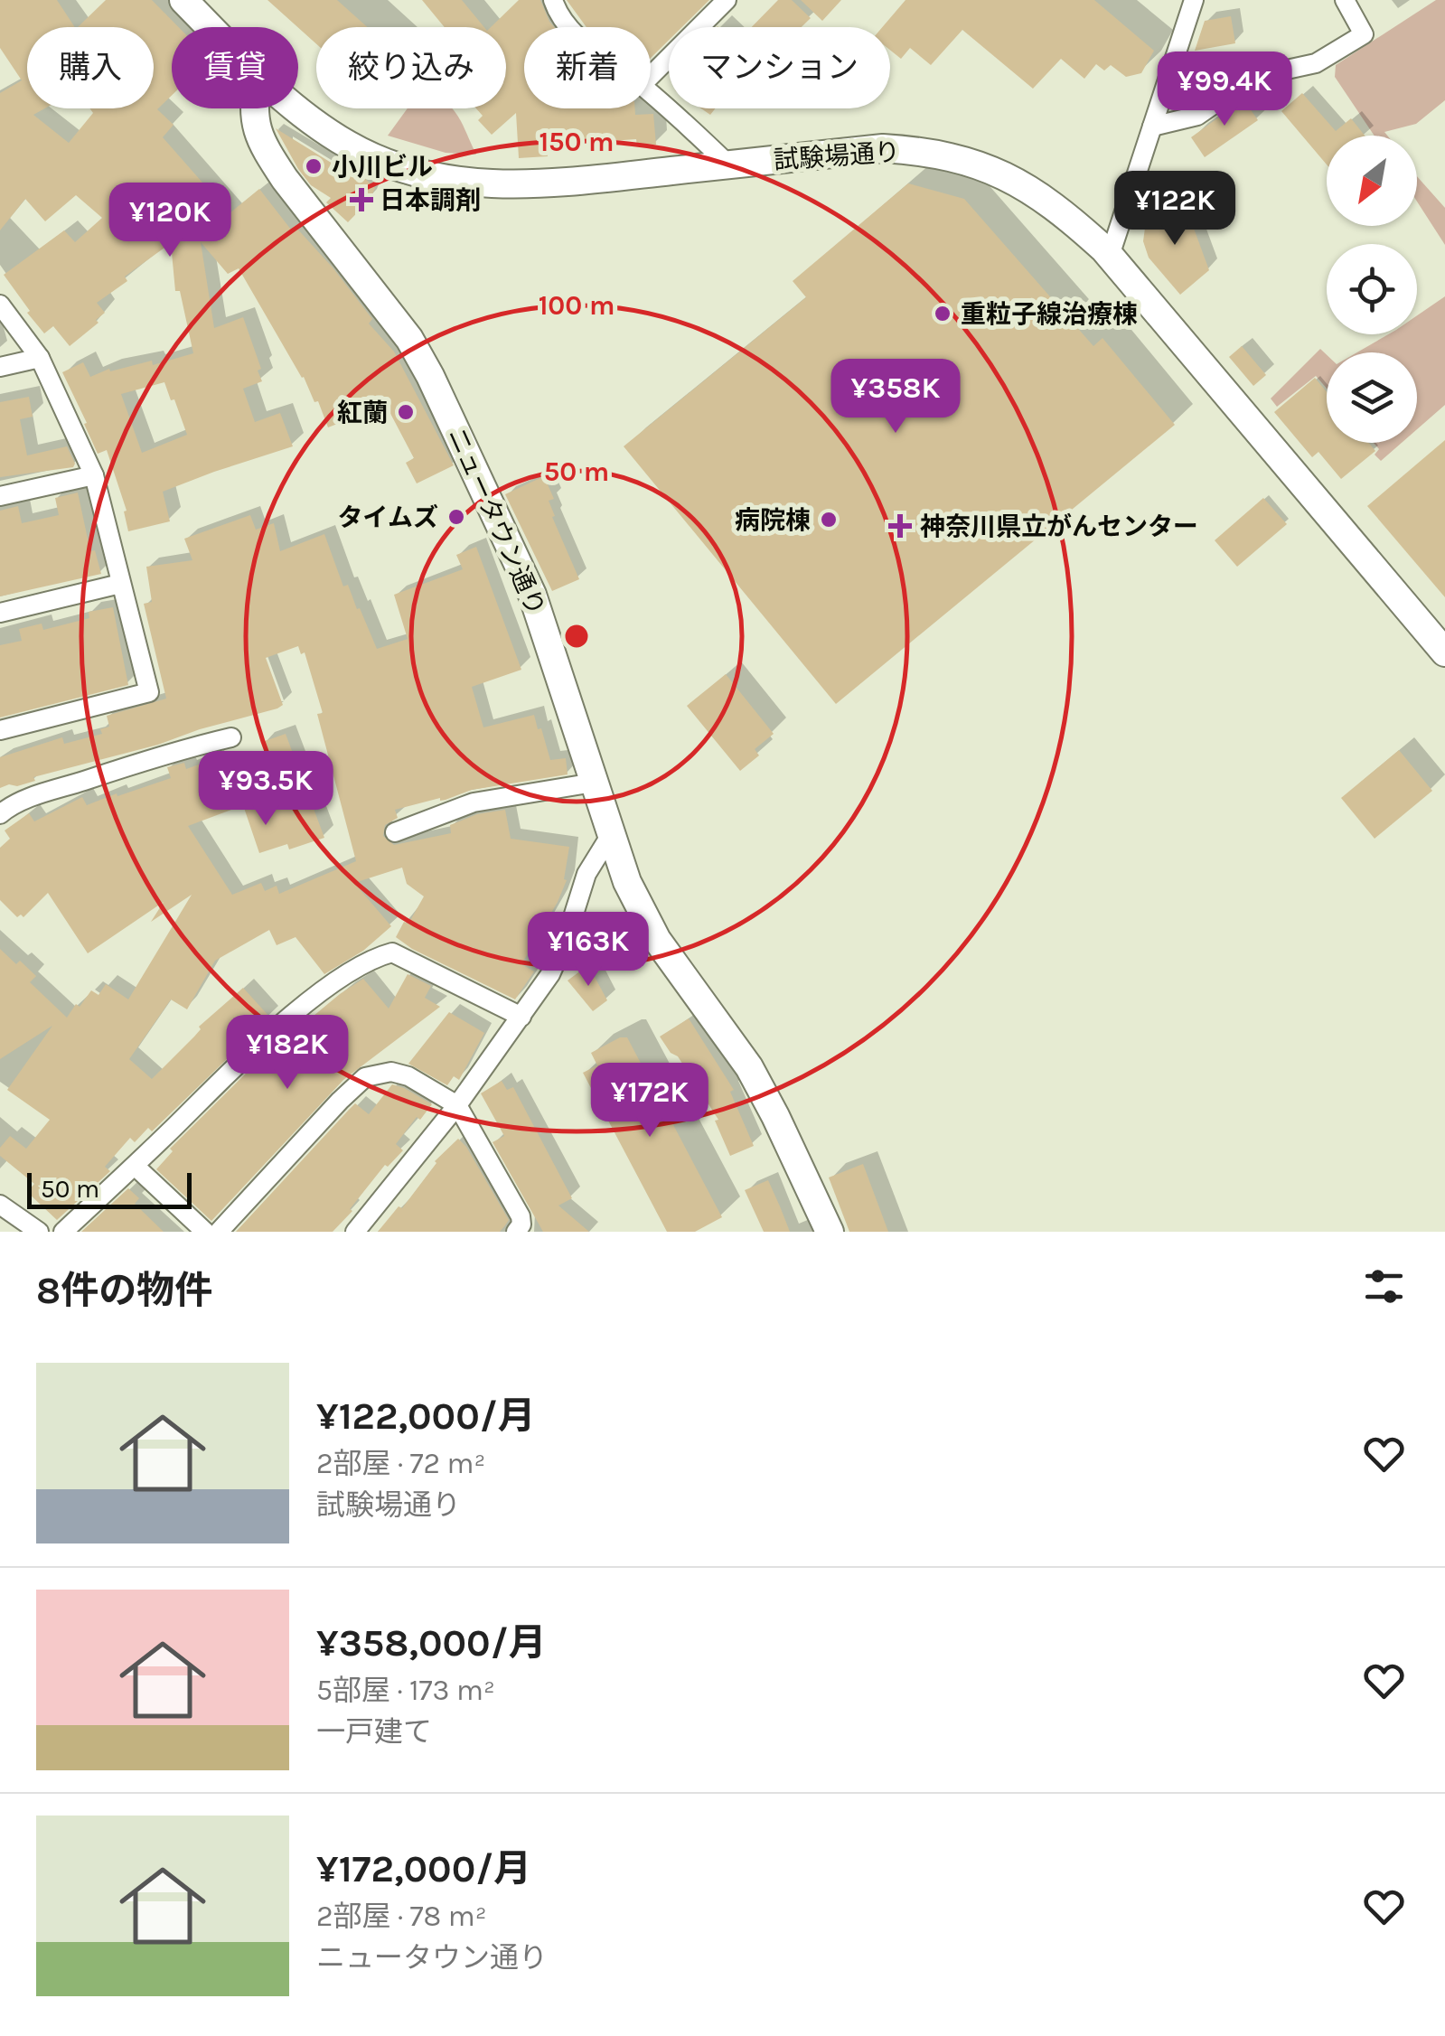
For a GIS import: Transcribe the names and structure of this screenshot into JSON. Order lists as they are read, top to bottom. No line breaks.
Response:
{"streets":{"street":["試験場通り","ニュータウン通り"]},"places":{"other":["小川ビル","重粒子線治療棟","紅蘭","タイムズ","病院棟"],"health":["日本調剤","神奈川県立がんセンター"]},"scale_bar":"50 m","north":"bottom left","page":{"chip":["購入","賃貸","絞り込み","新着","マンション"],"price":["¥99.4K","¥122K","¥120K","¥358K","¥93.5K","¥163K","¥182K","¥172K"],"scale":"50 m","heading":"8件の物件","list":[{"name":"¥122,000/月","note":"2部屋 · 72 m² · 試験場通り"},{"name":"¥358,000/月","note":"5部屋 · 173 m² · 一戸建て"},{"name":"¥172,000/月","note":"2部屋 · 78 m² · ニュータウン通り"}]},"rings":["150 m","100 m","50 m"]}
